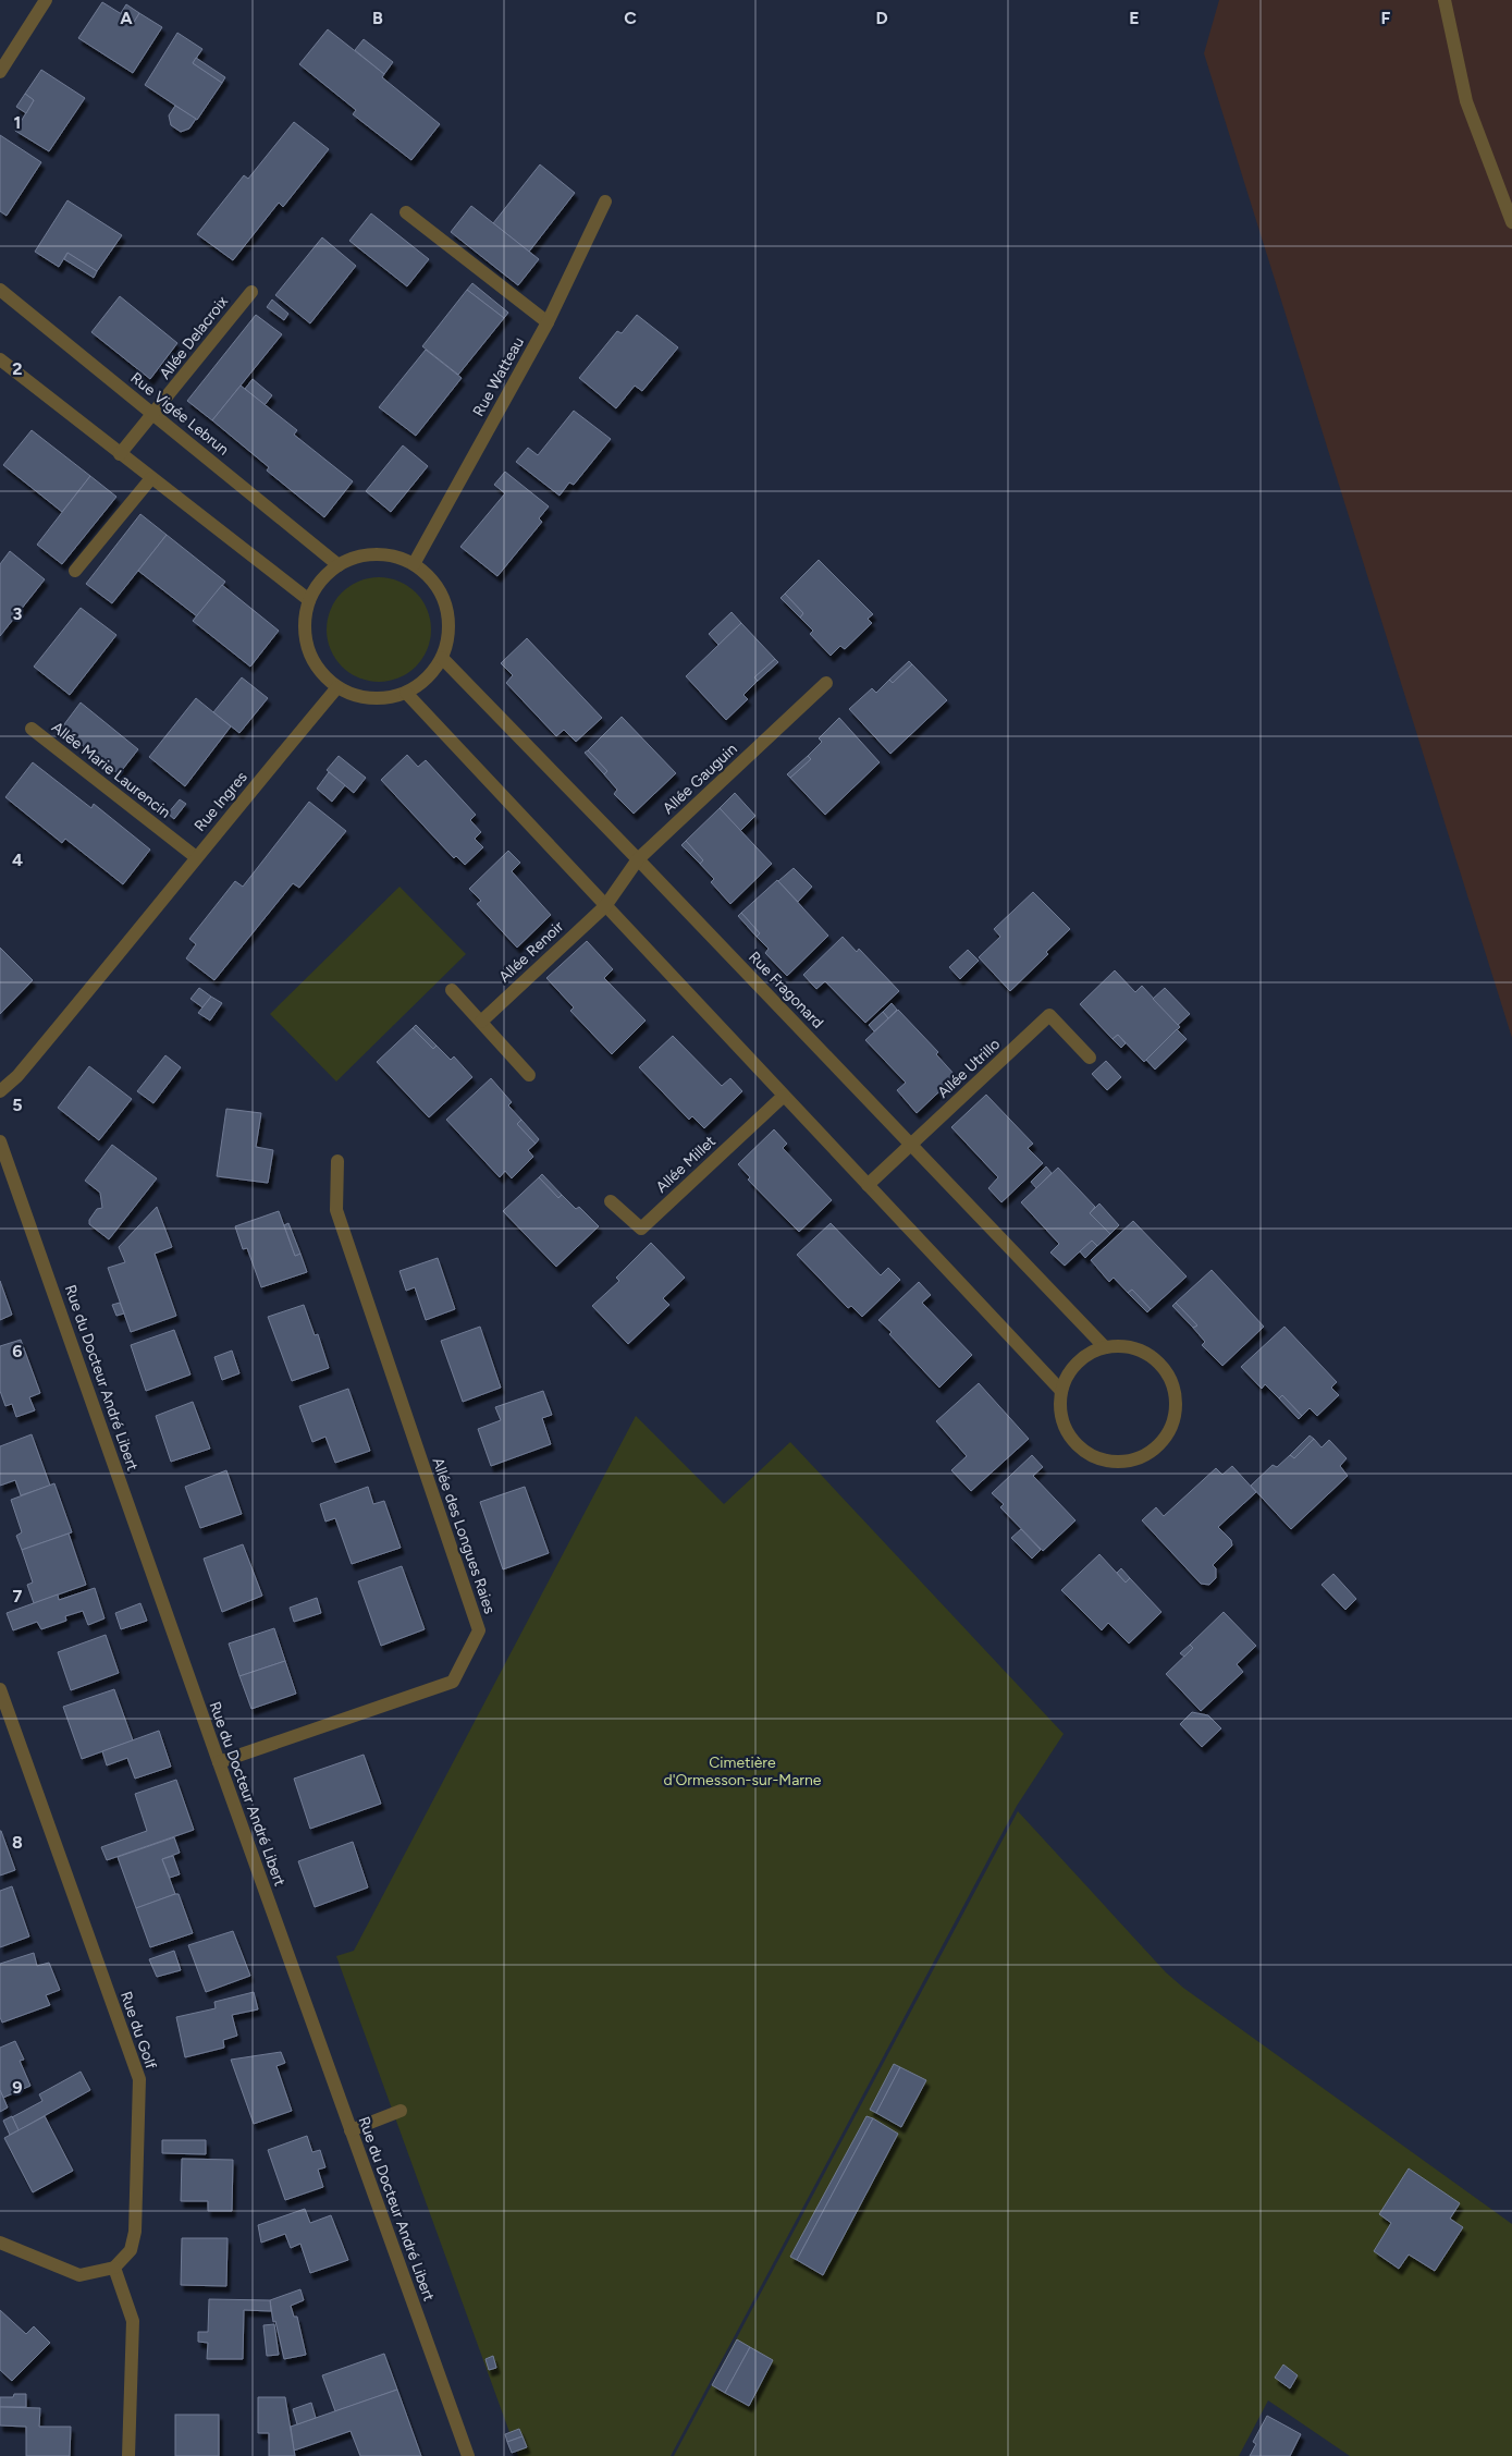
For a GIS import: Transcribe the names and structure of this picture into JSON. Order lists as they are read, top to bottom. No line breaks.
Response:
{"streets":{"street":["Allée Delacroix","Rue Watteau","Rue Vigée Lebrun","Allée Marie Laurencin","Allée Gauguin","Rue Ingres","Allée Renoir","Rue Fragonard","Allée Utrillo","Allée Millet","Rue du Docteur André Libert","Allée des Longues Raies","Rue du Golf"]},"crossings":[["Allée Delacroix","Rue Vigée Lebrun"],["Rue Watteau","Rue Vigée Lebrun"],["Rue Watteau","Rue Ingres"],["Rue Watteau","Rue Fragonard"],["Rue Vigée Lebrun","Rue Ingres"],["Rue Vigée Lebrun","Rue Fragonard"],["Allée Marie Laurencin","Rue Ingres"],["Allée Gauguin","Allée Renoir"],["Allée Gauguin","Rue Fragonard"],["Rue Ingres","Rue Fragonard"],["Rue Fragonard","Allée Utrillo"],["Rue du Docteur André Libert","Allée des Longues Raies"]],"parks":["Cimetière d'Ormesson-sur-Marne"],"grid":{"columns":["A","B","C","D","E","F"],"rows":["1","2","3","4","5","6","7","8","9"]}}
